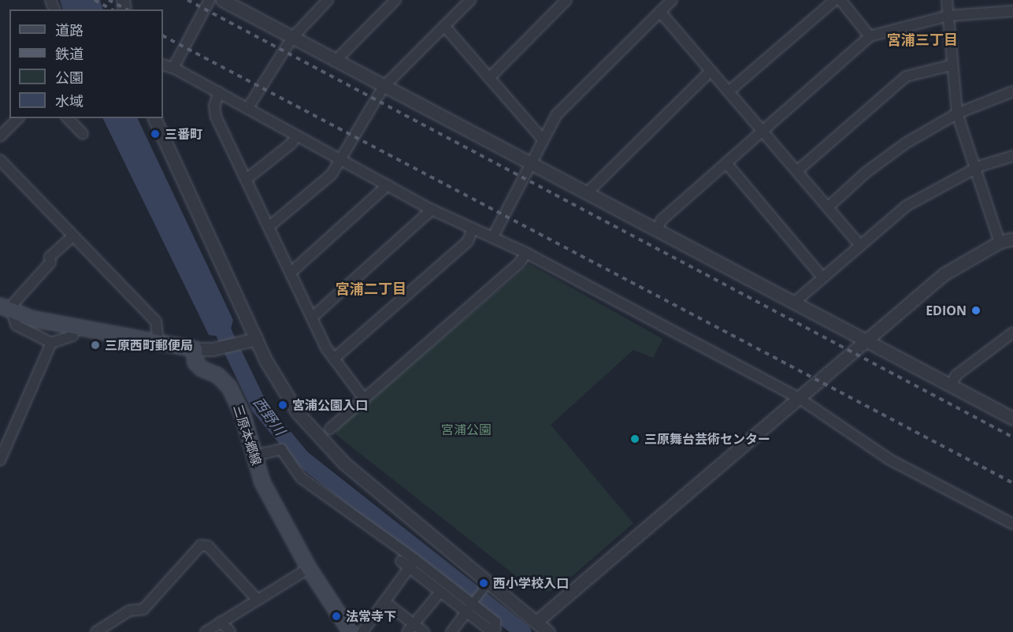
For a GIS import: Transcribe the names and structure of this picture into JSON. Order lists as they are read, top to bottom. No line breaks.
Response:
{"streets":{"main road":["三原本郷線"]},"districts":["宮浦三丁目","宮浦二丁目"],"water":["西野川"],"parks":["宮浦公園"],"places":["三番町","EDION","三原西町郵便局","宮浦公園入口","三原舞台芸術センター","西小学校入口","法常寺下"],"legend":["道路","鉄道","公園","水域"]}
